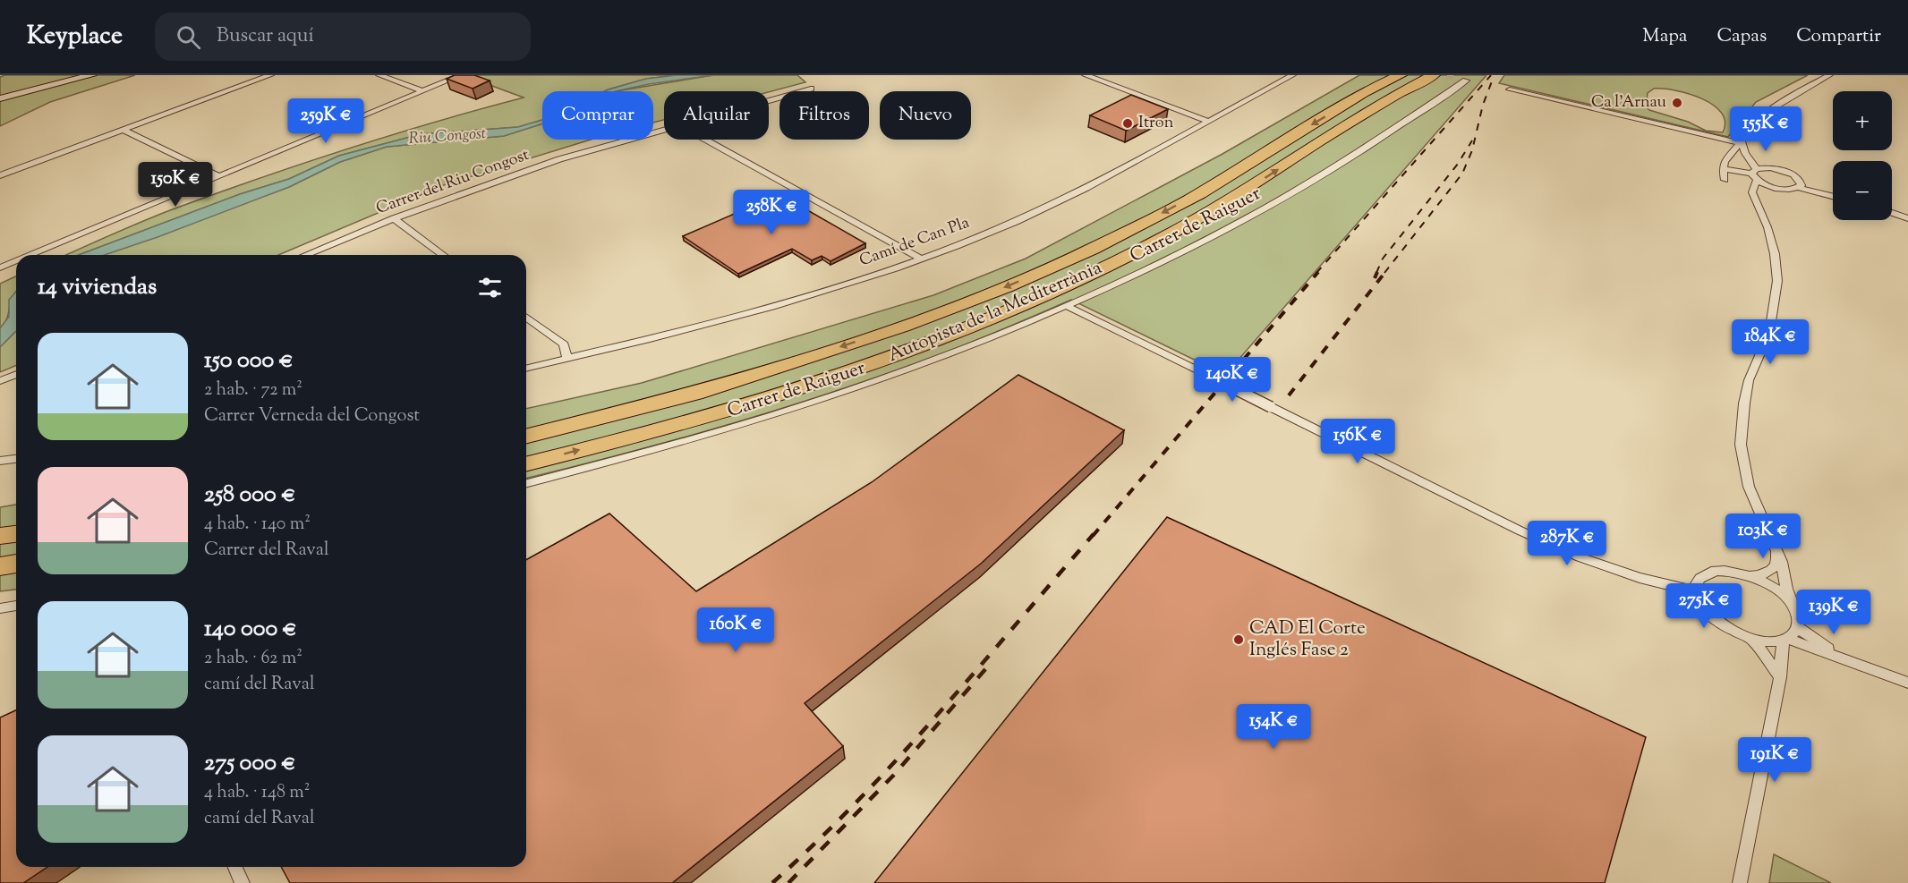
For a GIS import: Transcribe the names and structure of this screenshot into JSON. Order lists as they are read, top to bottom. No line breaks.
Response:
{"streets":{"highway":["Autopista de la Mediterrània"],"street":["Carrer del Riu Congost","Carrer de Raiguer","Camí de Can Pla"]},"water":["Riu Congost"],"places":["Ca l'Arnau","Itron","CAD El Corte Inglés Fase 2"],"page":{"header":"Keyplace","search":"Buscar aquí","nav":["Mapa","Capas","Compartir"],"map_buttons":["+","−"],"chip":["Comprar","Alquilar","Filtros","Nuevo"],"price":["259K €","155K €","150K €","258K €","184K €","140K €","156K €","103K €","287K €","275K €","139K €","160K €","154K €","191K €"],"heading":"14 viviendas","list":[{"name":"150 000 €","note":"2 hab. · 72 m² · Carrer Verneda del Congost"},{"name":"258 000 €","note":"4 hab. · 140 m² · Carrer del Raval"},{"name":"140 000 €","note":"2 hab. · 62 m² · camí del Raval"},{"name":"275 000 €","note":"4 hab. · 148 m² · camí del Raval"}]}}
